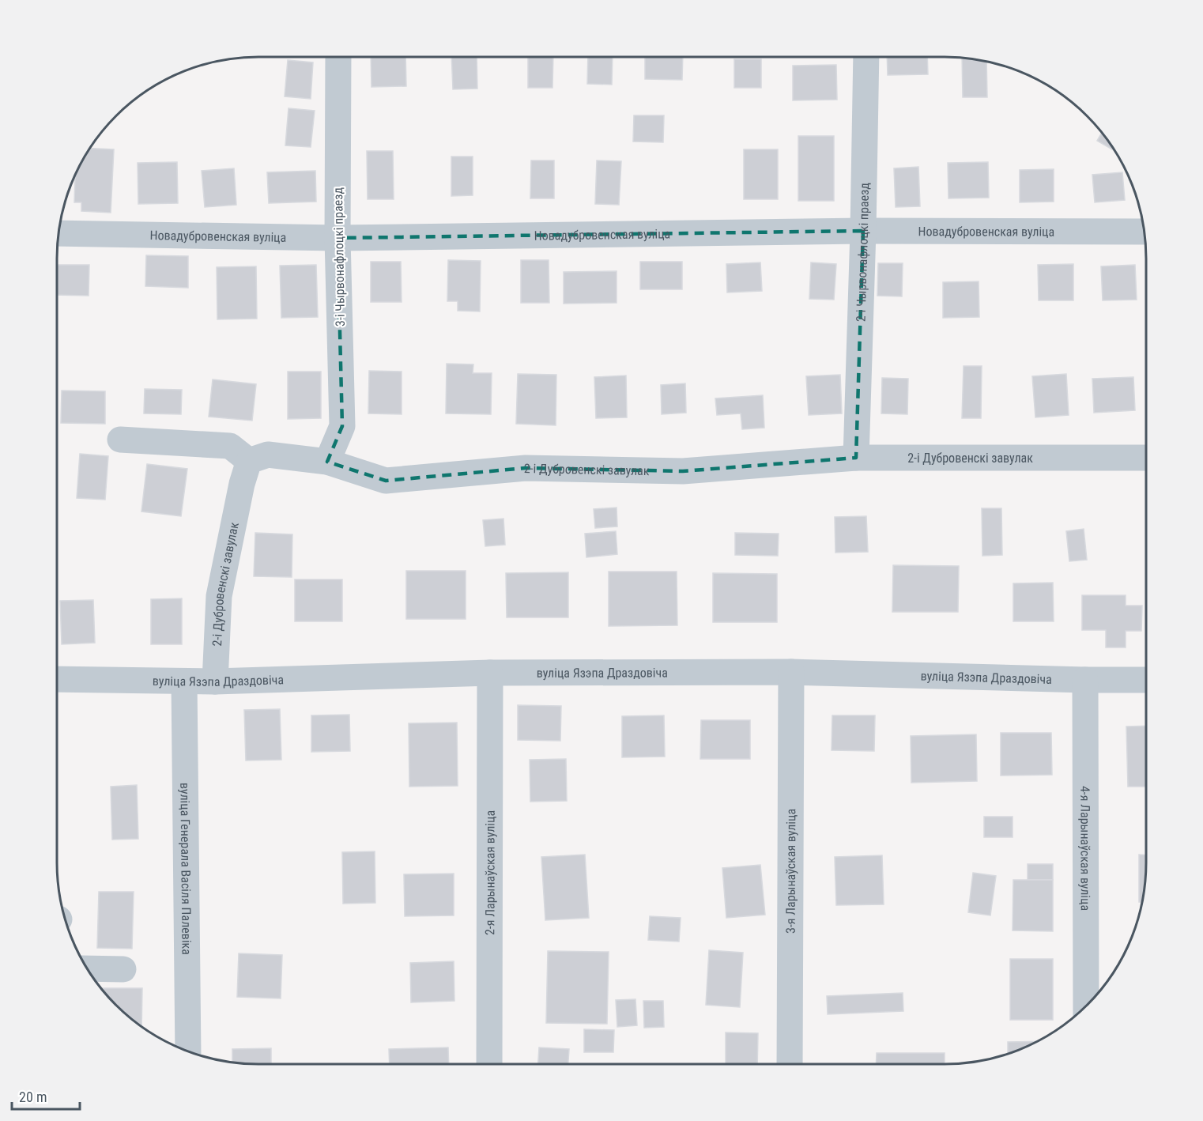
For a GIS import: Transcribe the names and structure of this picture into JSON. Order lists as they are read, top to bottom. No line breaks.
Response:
{"streets":{"street":["Новадубровенская вуліца","2-і Чырвонафлоцкі праезд","3-і Чырвонафлоцкі праезд","2-і Дубровенскі завулак","вуліца Язэпа Драздовіча","4-я Ларынаўская вуліца","вуліца Генерала Васіля Палевіка","3-я Ларынаўская вуліца","2-я Ларынаўская вуліца"]},"crossings":[["Новадубровенская вуліца","2-і Чырвонафлоцкі праезд"],["Новадубровенская вуліца","3-і Чырвонафлоцкі праезд"],["2-і Чырвонафлоцкі праезд","2-і Дубровенскі завулак"],["3-і Чырвонафлоцкі праезд","2-і Дубровенскі завулак"],["2-і Дубровенскі завулак","вуліца Язэпа Драздовіча"],["вуліца Язэпа Драздовіча","4-я Ларынаўская вуліца"],["вуліца Язэпа Драздовіча","вуліца Генерала Васіля Палевіка"],["вуліца Язэпа Драздовіча","3-я Ларынаўская вуліца"],["вуліца Язэпа Драздовіча","2-я Ларынаўская вуліца"]],"scale_bar":"20 m"}
